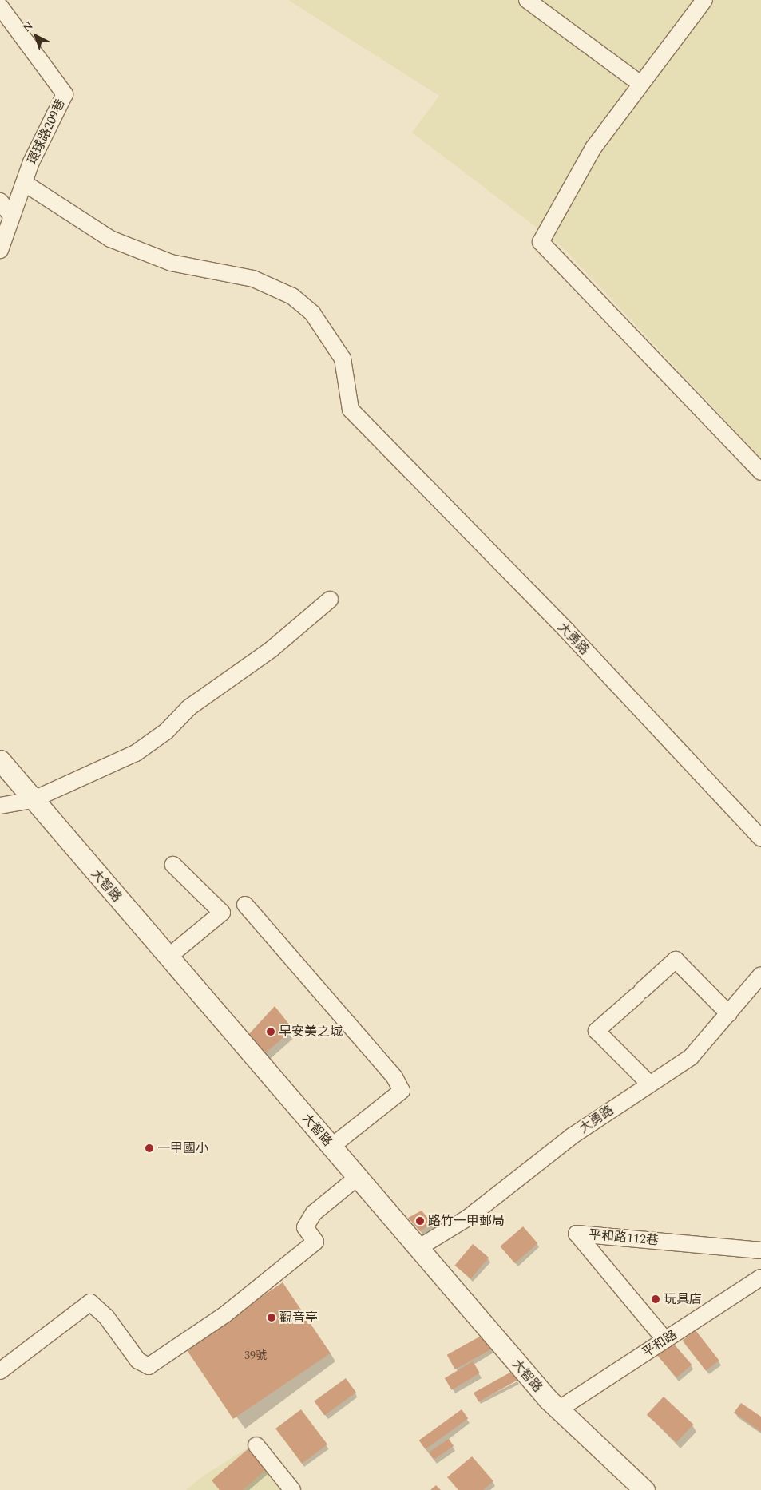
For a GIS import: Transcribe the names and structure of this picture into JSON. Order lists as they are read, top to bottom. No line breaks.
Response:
{"streets":{"street":["環球路209巷","大勇路","大智路","平和路112巷","平和路"]},"crossings":[["環球路209巷","大勇路"],["大勇路","大智路"],["大智路","平和路"],["平和路112巷","平和路"]],"places":["早安美之城","一甲國小","路竹一甲郵局","玩具店","觀音亭"],"house_numbers":["39號"],"north":"top left"}
